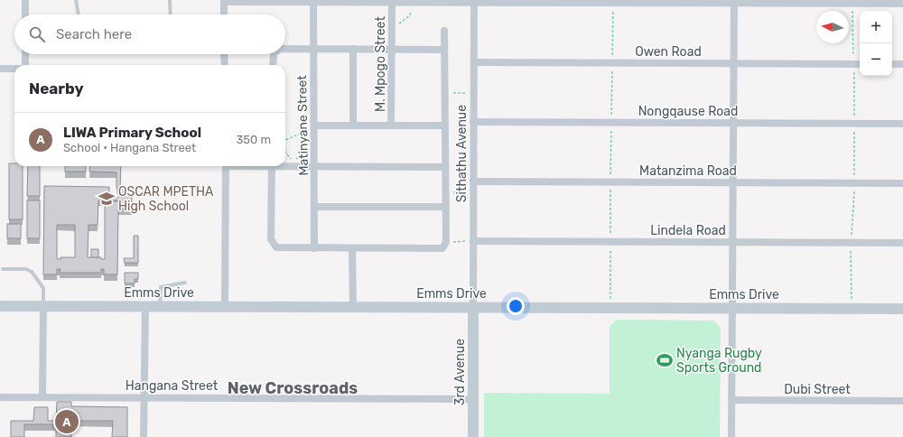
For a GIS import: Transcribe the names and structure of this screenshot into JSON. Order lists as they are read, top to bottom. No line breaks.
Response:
{"streets":{"street":["Owen Road","M. Mpogo Street","Nongqause Road","Matinyane Street","Sithathu Avenue","Matanzima Road","Lindela Road","Emms Drive","3rd Avenue","Hangana Street","Dubi Street"]},"crossings":[["Owen Road","Sithathu Avenue"],["Nongqause Road","Sithathu Avenue"],["Sithathu Avenue","Matanzima Road"],["Sithathu Avenue","Lindela Road"],["Sithathu Avenue","Emms Drive"],["Sithathu Avenue","3rd Avenue"],["Emms Drive","3rd Avenue"],["3rd Avenue","Hangana Street"]],"districts":["New Crossroads"],"places":{"school or university":["OSCAR MPETHA High School"],"sports":["Nyanga Rugby Sports Ground"]},"north":"left","page":{"map_buttons":["+","−"],"search":"Search here","heading":"Nearby","list":[{"mark":"A","name":"LIWA Primary School","note":"School · Hangana Street","value":"350 m"}],"pins":"A"}}
